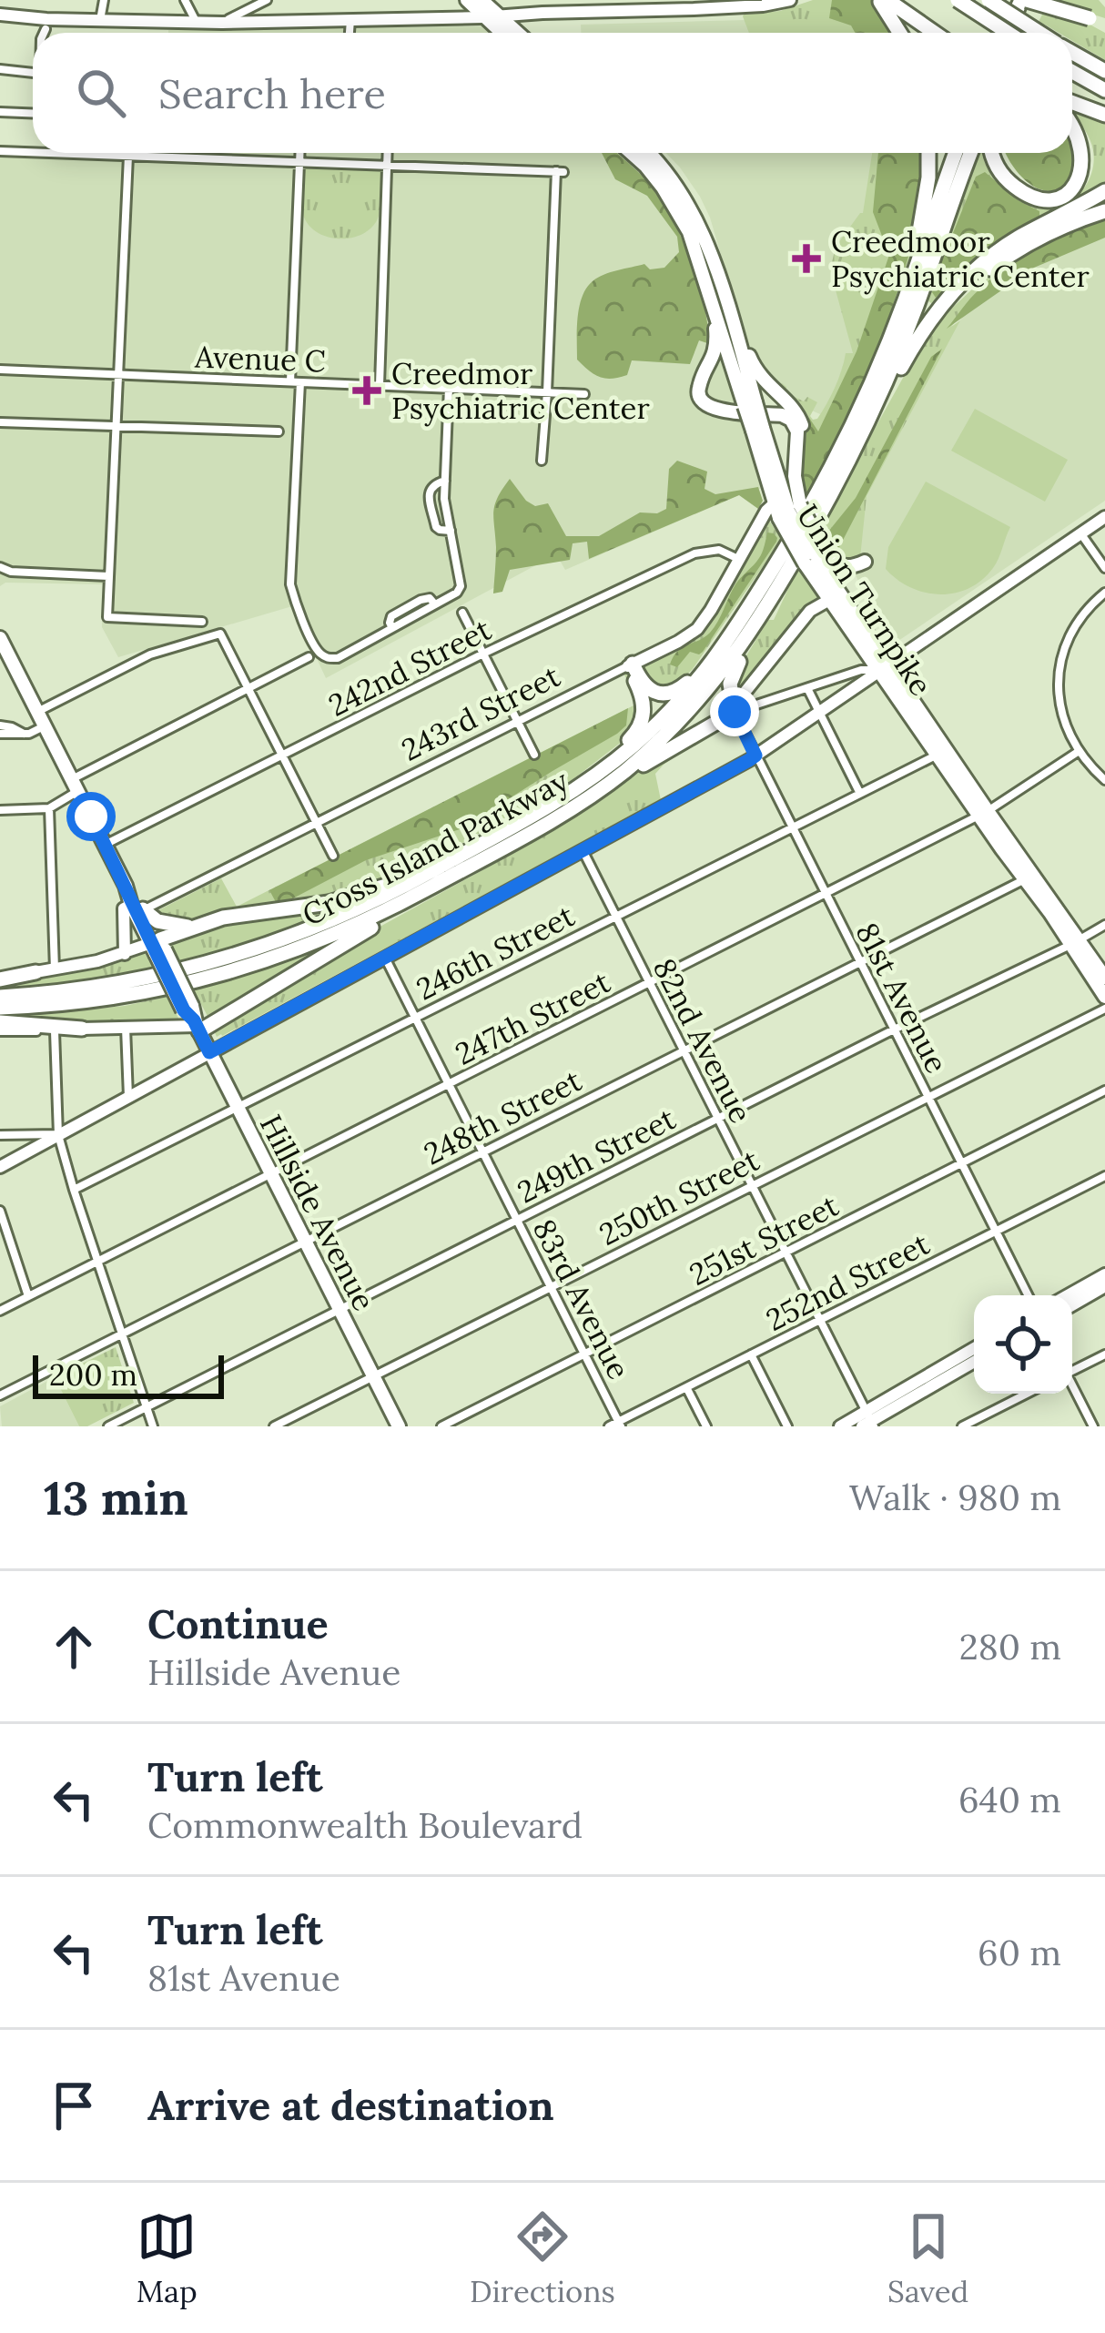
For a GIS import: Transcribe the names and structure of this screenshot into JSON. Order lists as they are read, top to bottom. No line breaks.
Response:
{"streets":{"highway":["Cross Island Parkway"],"main road":["Union Turnpike","Hillside Avenue"],"street":["Avenue C","242nd Street","243rd Street","246th Street","81st Avenue","247th Street","82nd Avenue","248th Street","249th Street","250th Street","251st Street","252nd Street","83rd Avenue"]},"crossings":[["Union Turnpike","243rd Street"],["Union Turnpike","246th Street"],["Union Turnpike","247th Street"],["Union Turnpike","248th Street"],["Union Turnpike","249th Street"],["242nd Street","243rd Street"],["242nd Street","Hillside Avenue"],["243rd Street","Hillside Avenue"],["246th Street","81st Avenue"],["246th Street","82nd Avenue"],["246th Street","Hillside Avenue"],["246th Street","83rd Avenue"],["81st Avenue","247th Street"],["81st Avenue","248th Street"],["81st Avenue","249th Street"],["81st Avenue","250th Street"],["81st Avenue","251st Street"],["81st Avenue","252nd Street"],["247th Street","82nd Avenue"],["247th Street","Hillside Avenue"],["247th Street","83rd Avenue"],["82nd Avenue","248th Street"],["82nd Avenue","249th Street"],["82nd Avenue","250th Street"],["82nd Avenue","251st Street"],["82nd Avenue","252nd Street"],["248th Street","Hillside Avenue"],["248th Street","83rd Avenue"],["249th Street","Hillside Avenue"],["249th Street","83rd Avenue"],["250th Street","Hillside Avenue"],["250th Street","83rd Avenue"],["251st Street","83rd Avenue"],["252nd Street","83rd Avenue"]],"places":{"health":["Creedmoor Psychiatric Center","Creedmor Psychiatric Center"]},"scale_bar":"200 m","page":{"search":"Search here","scale":"200 m","heading":["13 min","Walk · 980 m"],"list":[["Continue","Hillside Avenue","280 m"],["Turn left","Commonwealth Boulevard","640 m"],["Turn left","81st Avenue","60 m"],"Arrive at destination"],"nav":["Map","Directions","Saved"]}}
